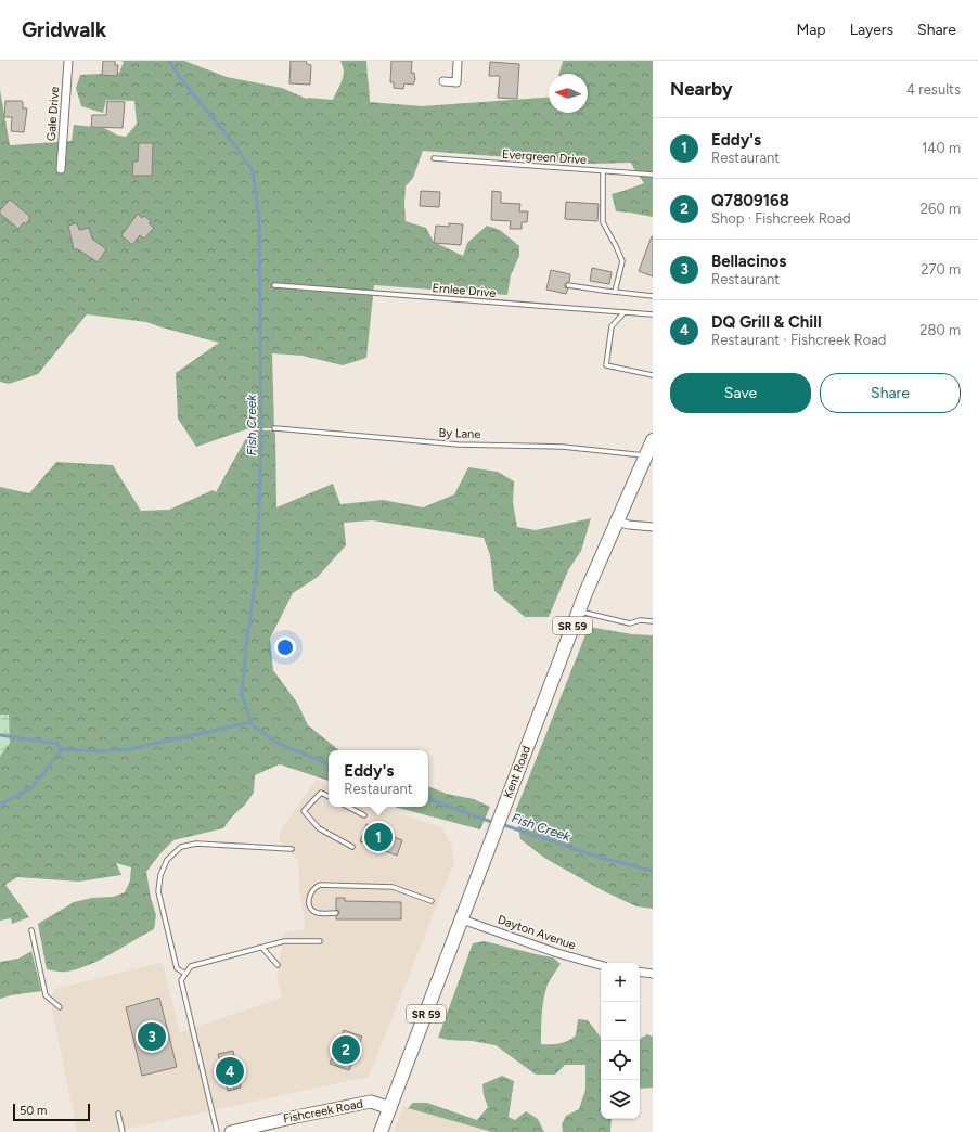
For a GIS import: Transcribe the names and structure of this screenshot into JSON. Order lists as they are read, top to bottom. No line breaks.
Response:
{"streets":{"main road":["SR 59","Kent Road","Fishcreek Road"],"street":["Gale Drive","Dayton Avenue"],"lane":["Evergreen Drive","Ernlee Drive","By Lane"]},"crossings":[["By Lane","Kent Road"],["Kent Road","Dayton Avenue"],["Kent Road","Fishcreek Road"]],"water":["Fish Creek"],"scale_bar":"50 m","north":"left","page":{"header":"Gridwalk","nav":["Map","Layers","Share"],"heading":["Nearby","4 results"],"list":[{"mark":"1","name":"Eddy's","note":"Restaurant","value":"140 m"},{"mark":"2","name":"Q7809168","note":"Shop · Fishcreek Road","value":"260 m"},{"mark":"3","name":"Bellacinos","note":"Restaurant","value":"270 m"},{"mark":"4","name":"DQ Grill & Chill","note":"Restaurant · Fishcreek Road","value":"280 m"}],"buttons":["Save","Share"],"popup":["Eddy's","Restaurant"],"pins":["1","3","2","4"],"map_buttons":["+","−"],"scale":"50 m"}}
